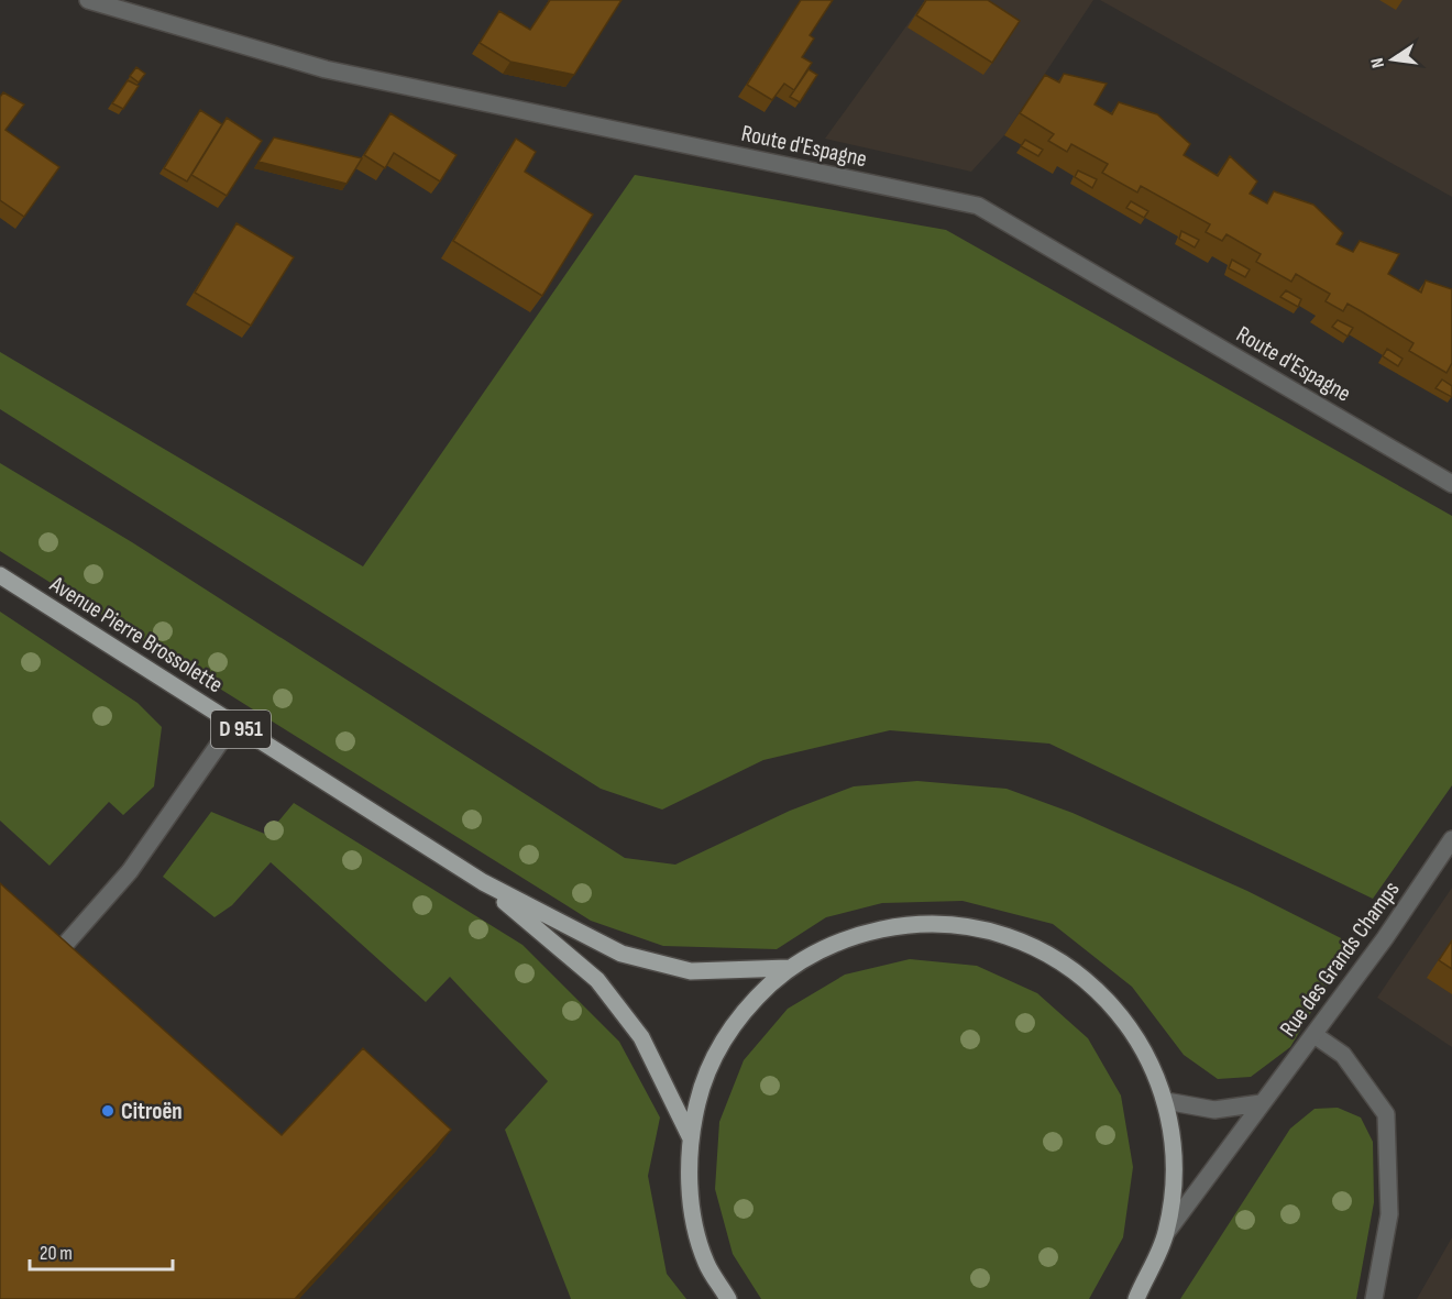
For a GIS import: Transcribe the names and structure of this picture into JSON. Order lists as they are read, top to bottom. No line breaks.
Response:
{"streets":{"main road":["Avenue Pierre Brossolette","D 951"],"street":["Route d'Espagne","Rue des Grands Champs"]},"places":["Citroën"],"scale_bar":"20 m","north":"left"}
